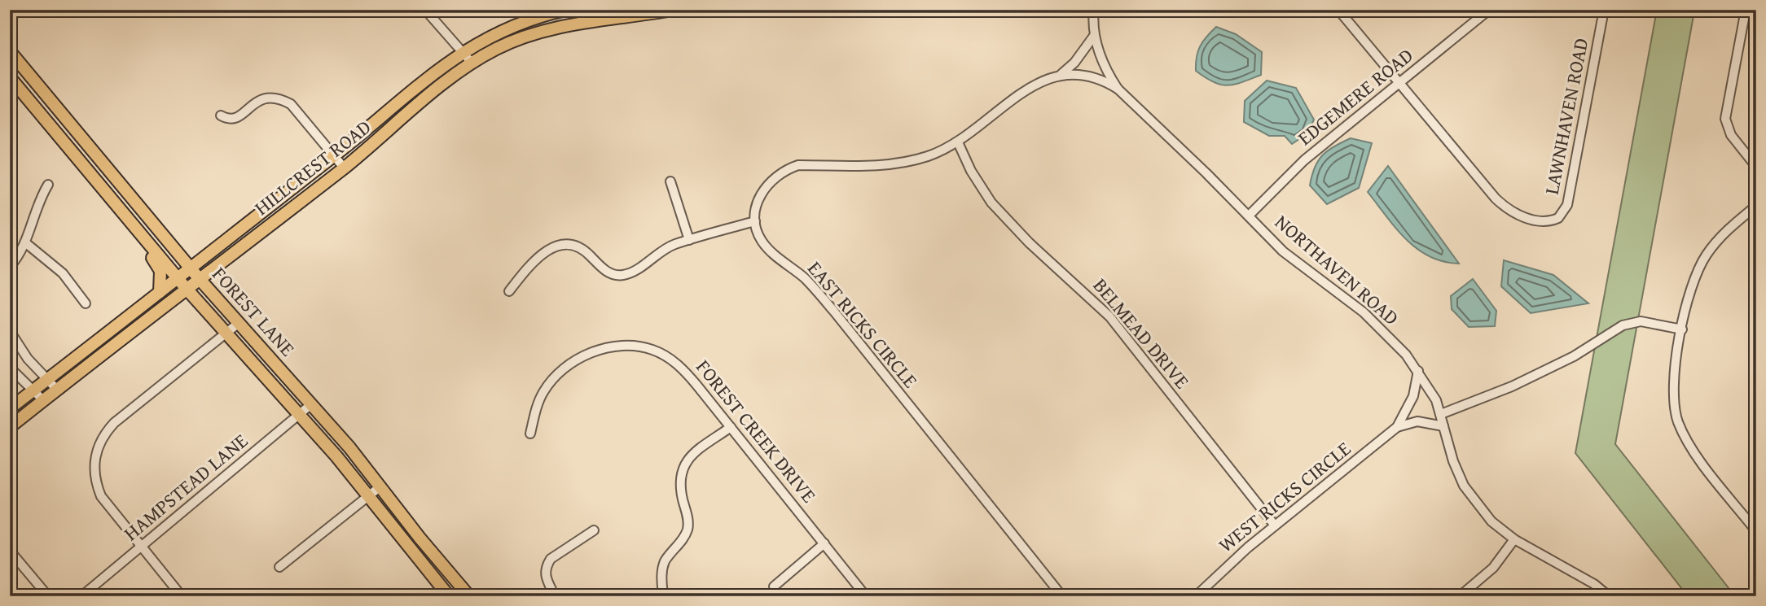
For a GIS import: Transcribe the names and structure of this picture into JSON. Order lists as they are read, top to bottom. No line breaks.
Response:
{"streets":{"main road":["HILLCREST ROAD","FOREST LANE"],"street":["EDGEMERE ROAD","LAWNHAVEN ROAD","NORTHAVEN ROAD","EAST RICKS CIRCLE","BELMEAD DRIVE","FOREST CREEK DRIVE","HAMPSTEAD LANE","WEST RICKS CIRCLE"]},"crossings":[["EDGEMERE ROAD","LAWNHAVEN ROAD"],["EDGEMERE ROAD","NORTHAVEN ROAD"],["HILLCREST ROAD","FOREST LANE"],["NORTHAVEN ROAD","WEST RICKS CIRCLE"],["FOREST LANE","HAMPSTEAD LANE"],["BELMEAD DRIVE","WEST RICKS CIRCLE"]]}
